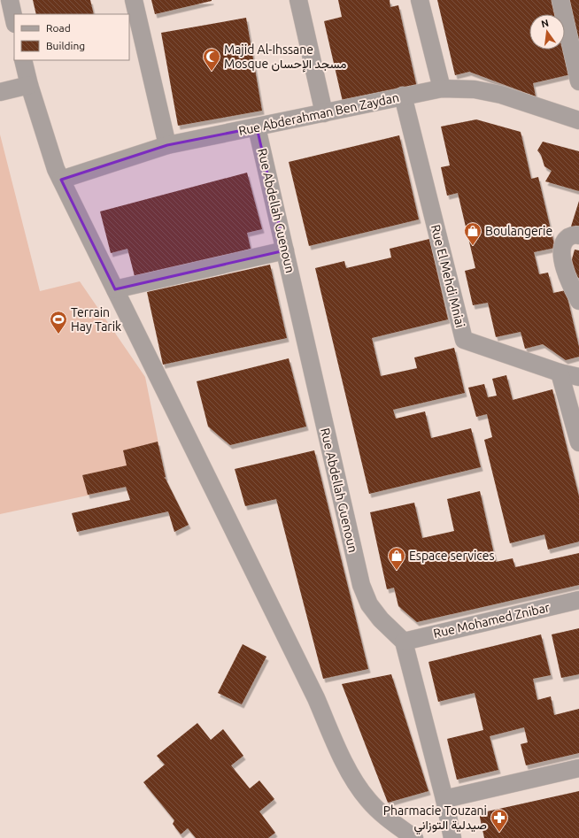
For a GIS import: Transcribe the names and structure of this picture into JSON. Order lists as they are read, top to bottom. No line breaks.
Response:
{"streets":{"street":["Rue Abderahman Ben Zaydan","Rue Abdellah Guenoun","Rue El Mehdi Mniai","Rue Mohamed Znibar"]},"crossings":[["Rue Abderahman Ben Zaydan","Rue Abdellah Guenoun"],["Rue Abderahman Ben Zaydan","Rue El Mehdi Mniai"],["Rue Abdellah Guenoun","Rue Mohamed Znibar"]],"places":{"mosque":["Majid Al-Ihssane Mosque مسجد الإحسان"],"shop":["Boulangerie","Espace services"],"sports":["Terrain Hay Tarik"],"pharmacy":["Pharmacie Touzani صيدلية التوزاني"]},"legend":["Road","Building"],"north":"top"}
